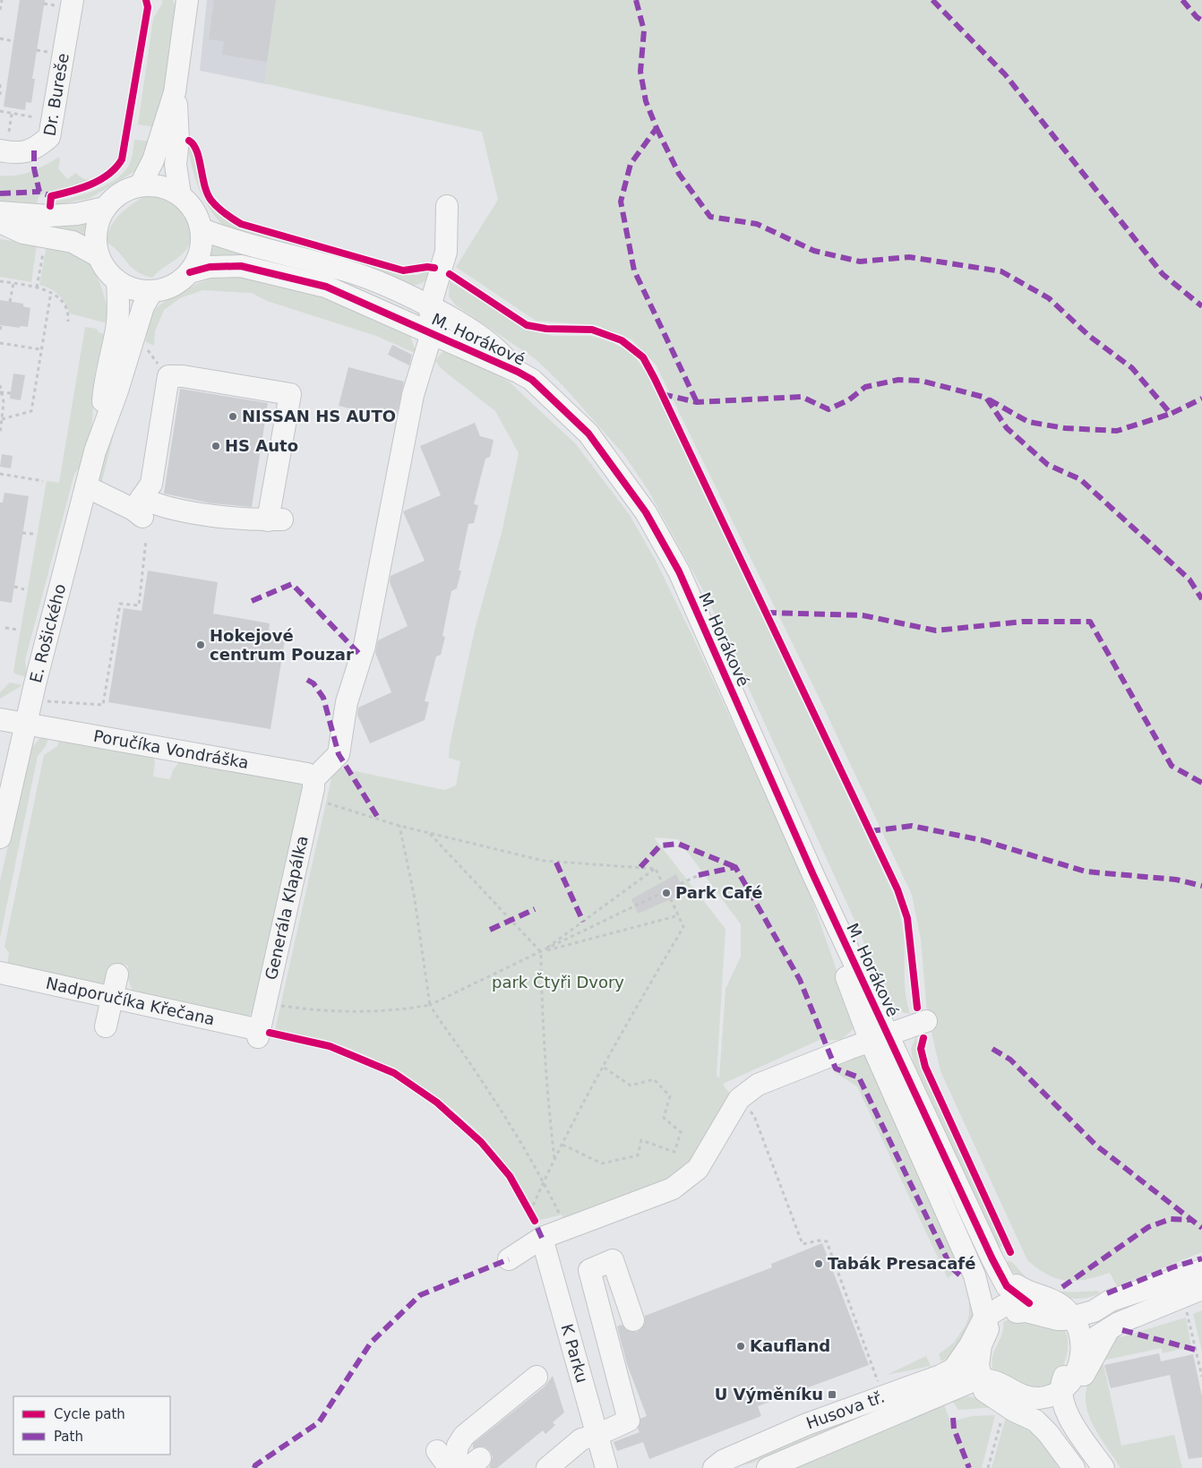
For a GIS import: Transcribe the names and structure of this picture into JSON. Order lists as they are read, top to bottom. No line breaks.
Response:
{"streets":{"street":["Dr. Bureše","M. Horákové","E. Rošického","Poručíka Vondráška","Generála Klapálka","Nadporučíka Křečana","K Parku","Husova tř."]},"crossings":[["M. Horákové","E. Rošického"],["E. Rošického","Poručíka Vondráška"],["Poručíka Vondráška","Generála Klapálka"],["Generála Klapálka","Nadporučíka Křečana"]],"parks":["park Čtyři Dvory"],"places":{"other":["NISSAN HS AUTO","HS Auto","Hokejové centrum Pouzar","Park Café","Tabák Presacafé","Kaufland"],"transit":["U Výměníku"]},"legend":["Cycle path","Path"]}
